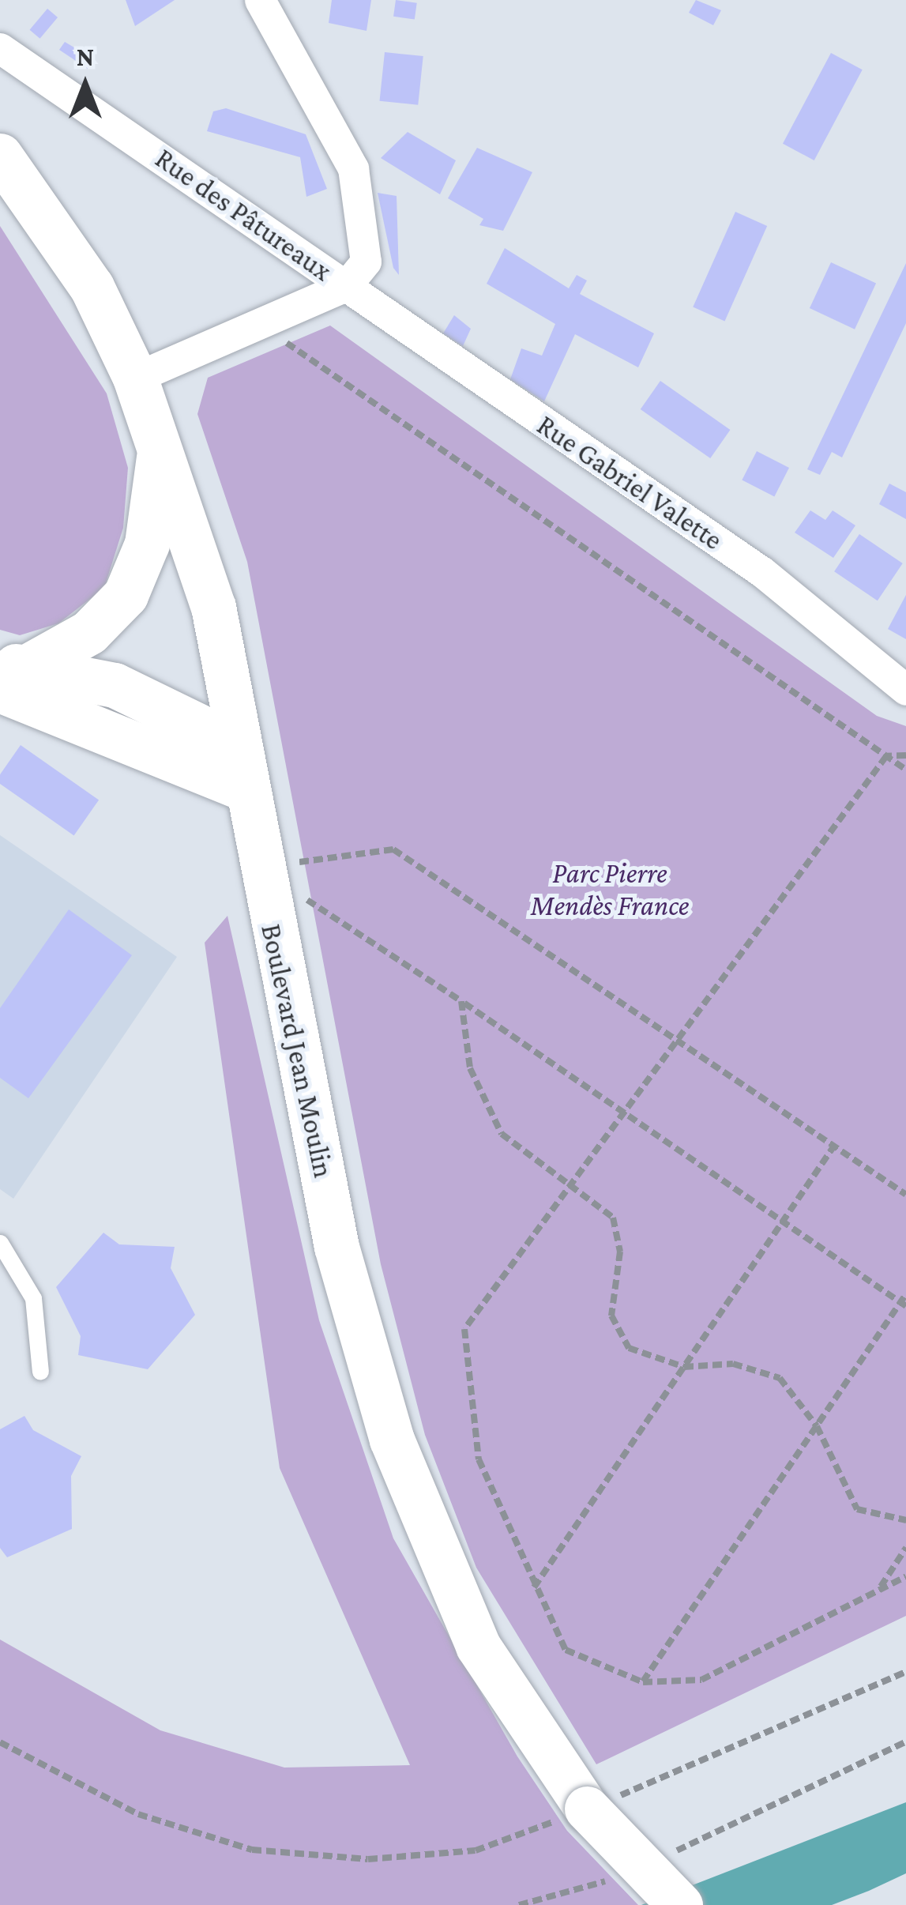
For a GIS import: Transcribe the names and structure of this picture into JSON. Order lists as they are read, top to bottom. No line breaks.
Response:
{"streets":{"main road":["Boulevard Jean Moulin"],"street":["Rue des Pâtureaux","Rue Gabriel Valette"]},"crossings":[["Rue des Pâtureaux","Rue Gabriel Valette"]],"parks":["Parc Pierre Mendès France"],"north":"top"}
